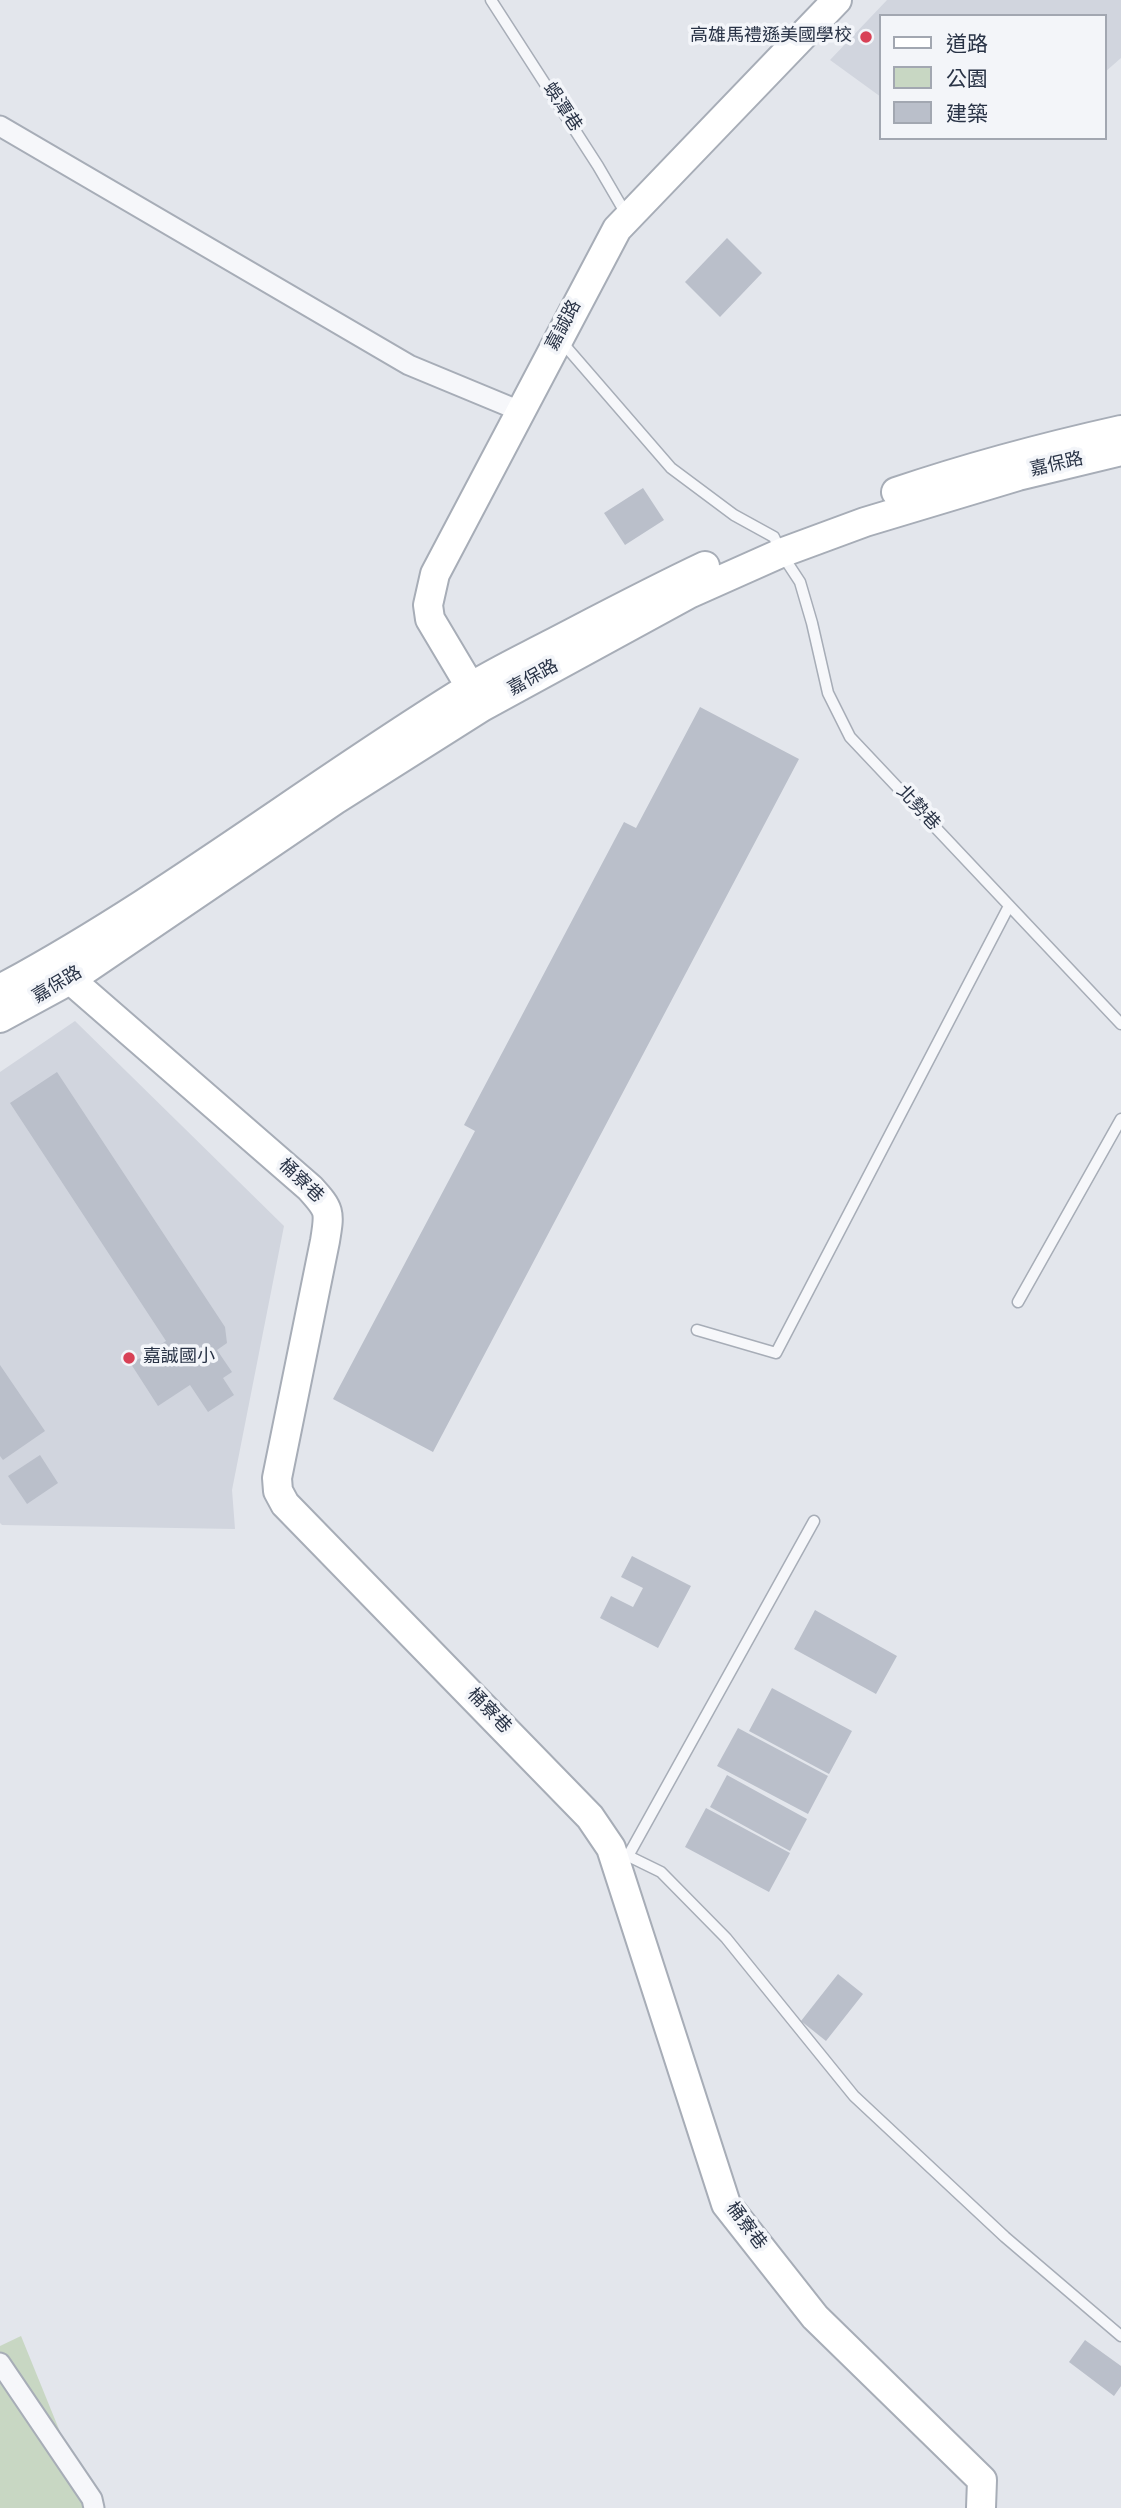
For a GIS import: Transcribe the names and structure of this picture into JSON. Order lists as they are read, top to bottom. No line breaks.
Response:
{"streets":{"street":["嘉誠路","嘉保路","桶寮巷"],"lane":["蜈潭巷","北勢巷"]},"crossings":[["蜈潭巷","嘉誠路"],["嘉誠路","嘉保路"],["嘉保路","北勢巷"],["嘉保路","桶寮巷"]],"places":["高雄馬禮遜美國學校","嘉誠國小"],"legend":["道路","公園","建築"]}
